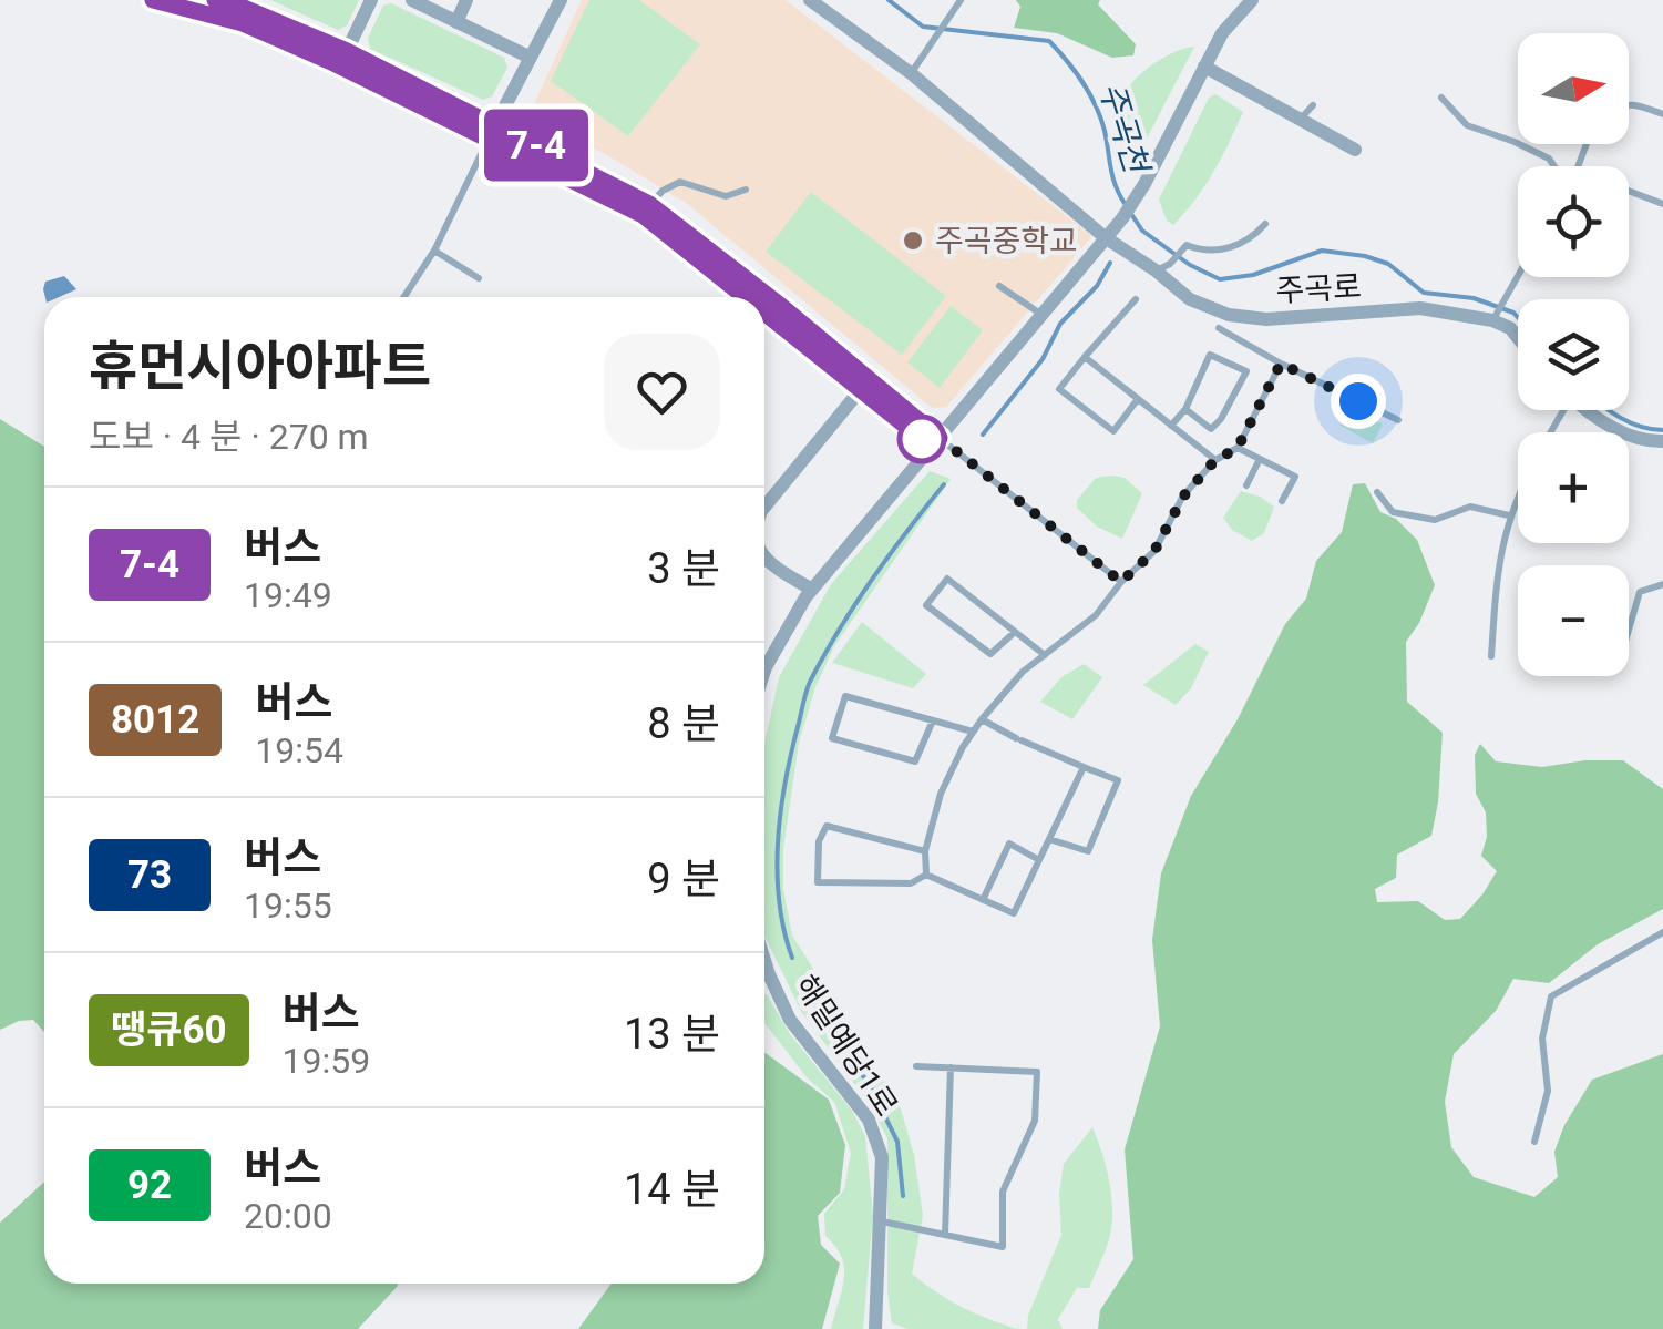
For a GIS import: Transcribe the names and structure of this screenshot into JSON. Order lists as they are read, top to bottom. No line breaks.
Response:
{"streets":{"street":["주곡로","해밀예당1로"]},"water":["주곡천"],"places":["주곡중학교"],"lines":["bus line 7-4"],"north":"right","page":{"on_map":"7-4","map_buttons":["+","−"],"heading":["휴먼시아아파트","도보 · 4 분 · 270 m"],"list":[{"mark":"7-4","name":"버스","note":"19:49","value":"3 분"},{"mark":"8012","name":"버스","note":"19:54","value":"8 분"},{"mark":"73","name":"버스","note":"19:55","value":"9 분"},{"mark":"땡큐60","name":"버스","note":"19:59","value":"13 분"},{"mark":"92","name":"버스","note":"20:00","value":"14 분"}]}}
